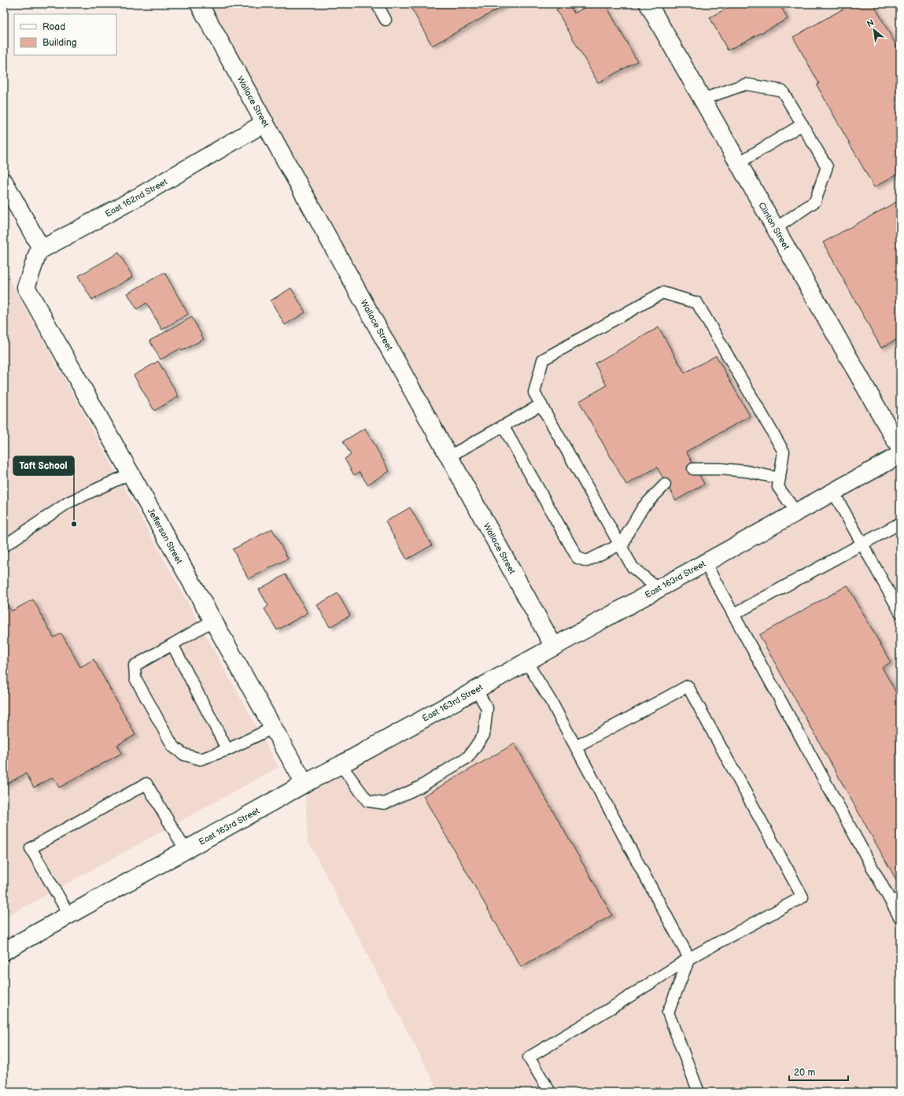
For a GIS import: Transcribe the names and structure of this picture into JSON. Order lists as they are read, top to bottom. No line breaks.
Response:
{"streets":{"street":["Wallace Street","East 162nd Street","Clinton Street","Jefferson Street","East 163rd Street"]},"crossings":[["Wallace Street","East 162nd Street"],["Wallace Street","East 163rd Street"],["East 162nd Street","Jefferson Street"],["Jefferson Street","East 163rd Street"]],"places":["Taft School"],"legend":["Road","Building"],"scale_bar":"20 m","north":"top left"}
